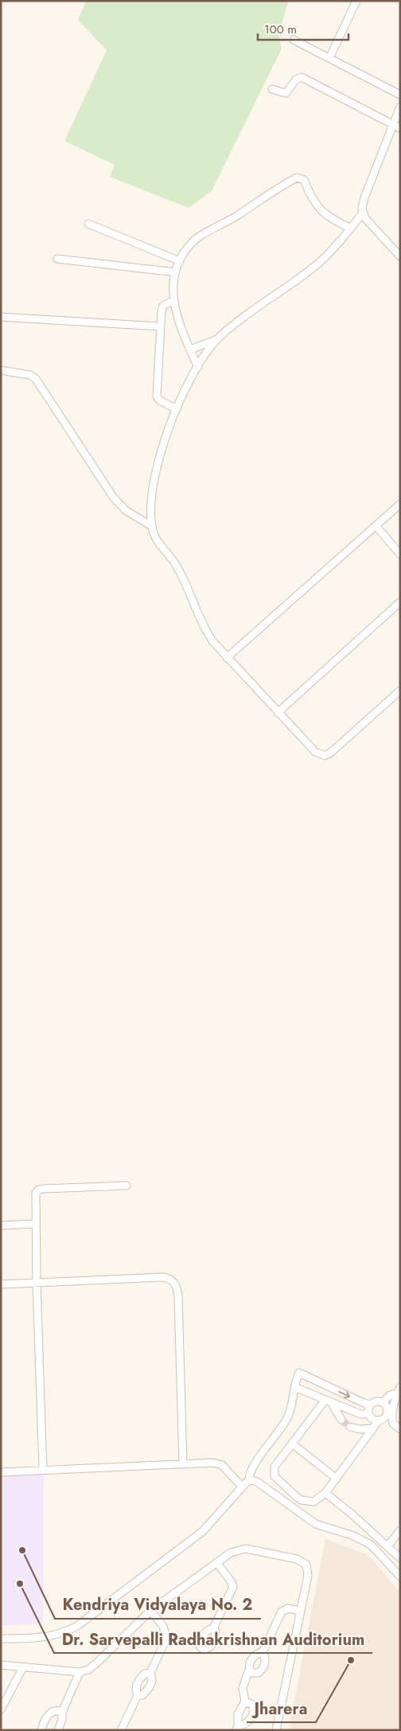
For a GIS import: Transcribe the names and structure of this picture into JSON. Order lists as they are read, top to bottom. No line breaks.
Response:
{"places":["Kendriya Vidyalaya No. 2","Dr. Sarvepalli Radhakrishnan Auditorium","Jharera"],"scale_bar":"100 m"}
